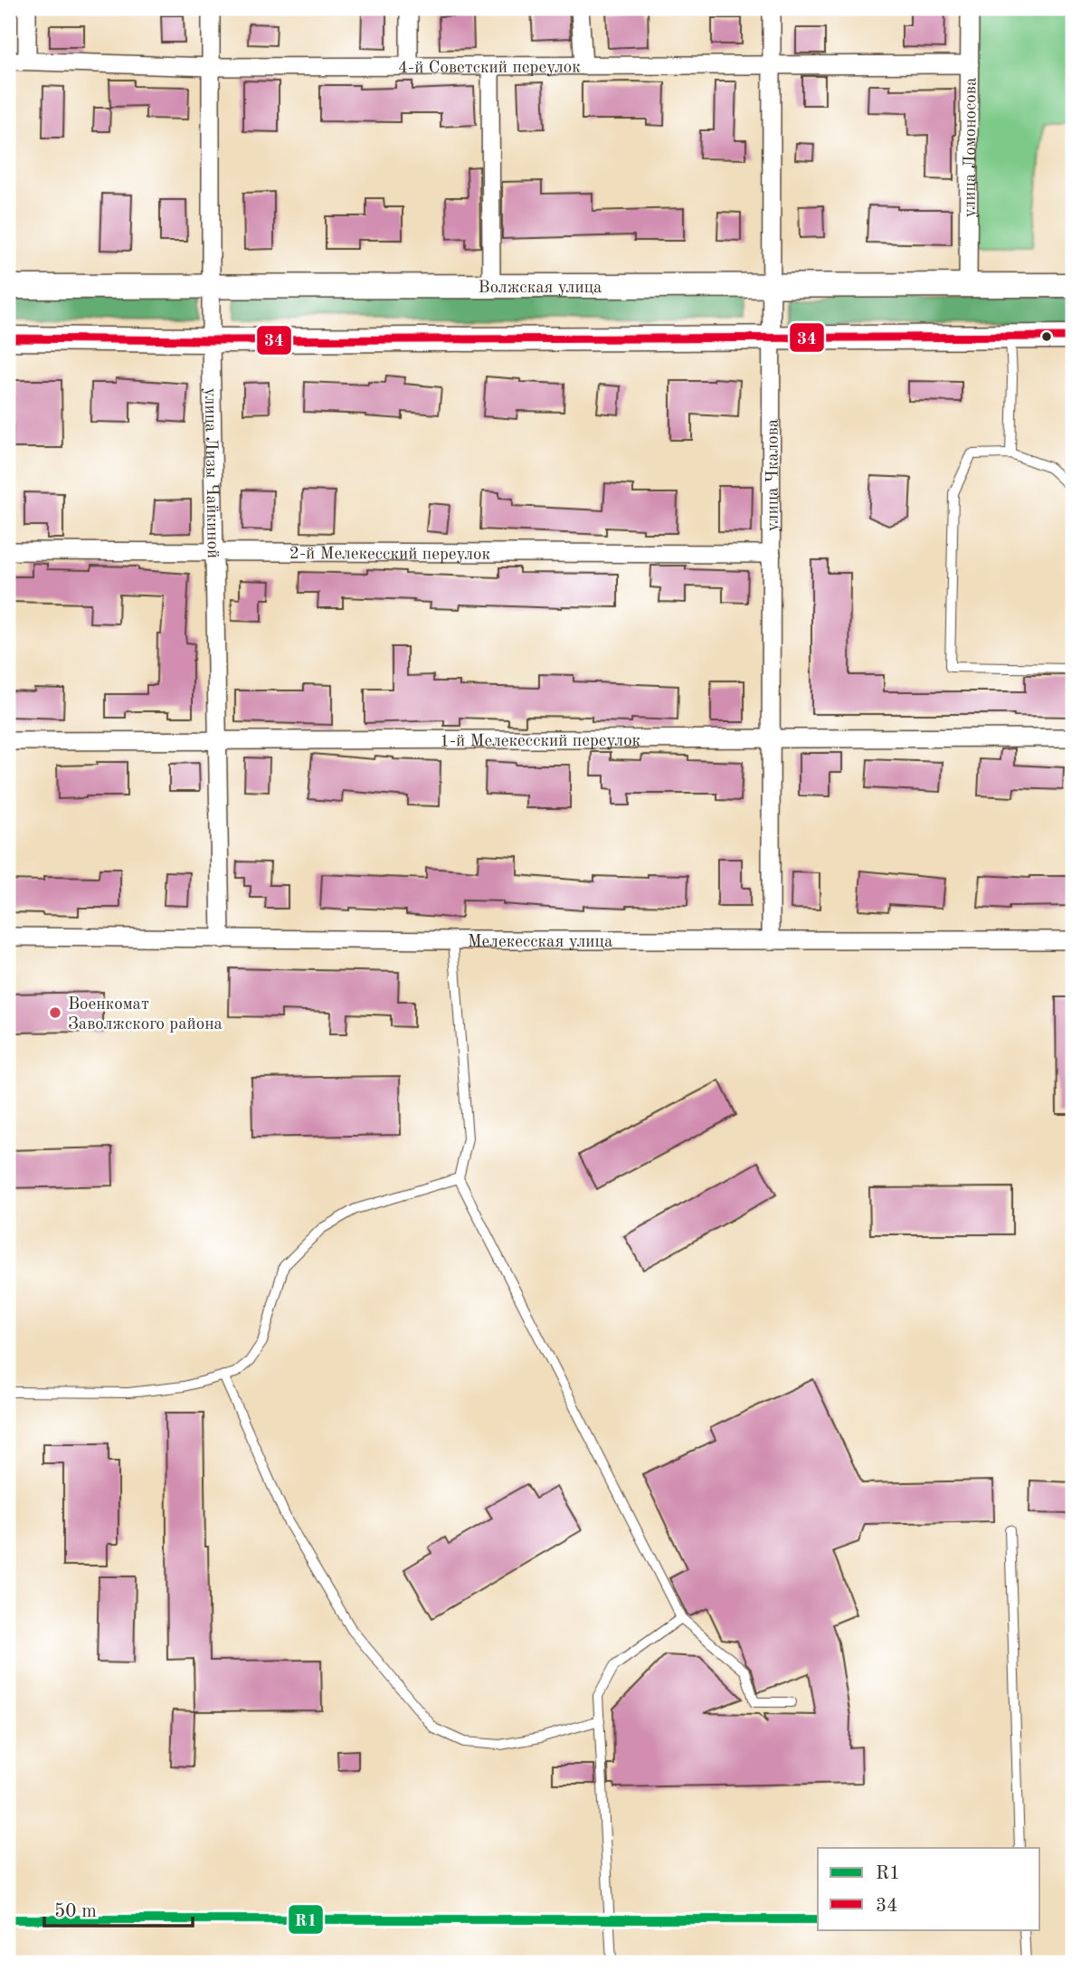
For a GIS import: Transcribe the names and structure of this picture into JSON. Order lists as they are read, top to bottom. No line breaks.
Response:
{"streets":{"main road":["Волжская улица"],"street":["4-й Советский переулок","улица Ломоносова","улица Лизы Чайкиной","улица Чкалова","2-й Мелекесский переулок","1-й Мелекесский переулок","Мелекесская улица"]},"crossings":[["4-й Советский переулок","улица Ломоносова"],["4-й Советский переулок","улица Лизы Чайкиной"],["4-й Советский переулок","улица Чкалова"],["улица Ломоносова","Волжская улица"],["Волжская улица","улица Лизы Чайкиной"],["Волжская улица","улица Чкалова"],["улица Лизы Чайкиной","2-й Мелекесский переулок"],["улица Лизы Чайкиной","1-й Мелекесский переулок"],["улица Лизы Чайкиной","Мелекесская улица"],["улица Чкалова","2-й Мелекесский переулок"],["улица Чкалова","1-й Мелекесский переулок"],["улица Чкалова","Мелекесская улица"]],"places":["Военкомат Заволжского района"],"lines":["transit line 34","transit line R1"],"legend":["R1","34"],"scale_bar":"50 m"}
